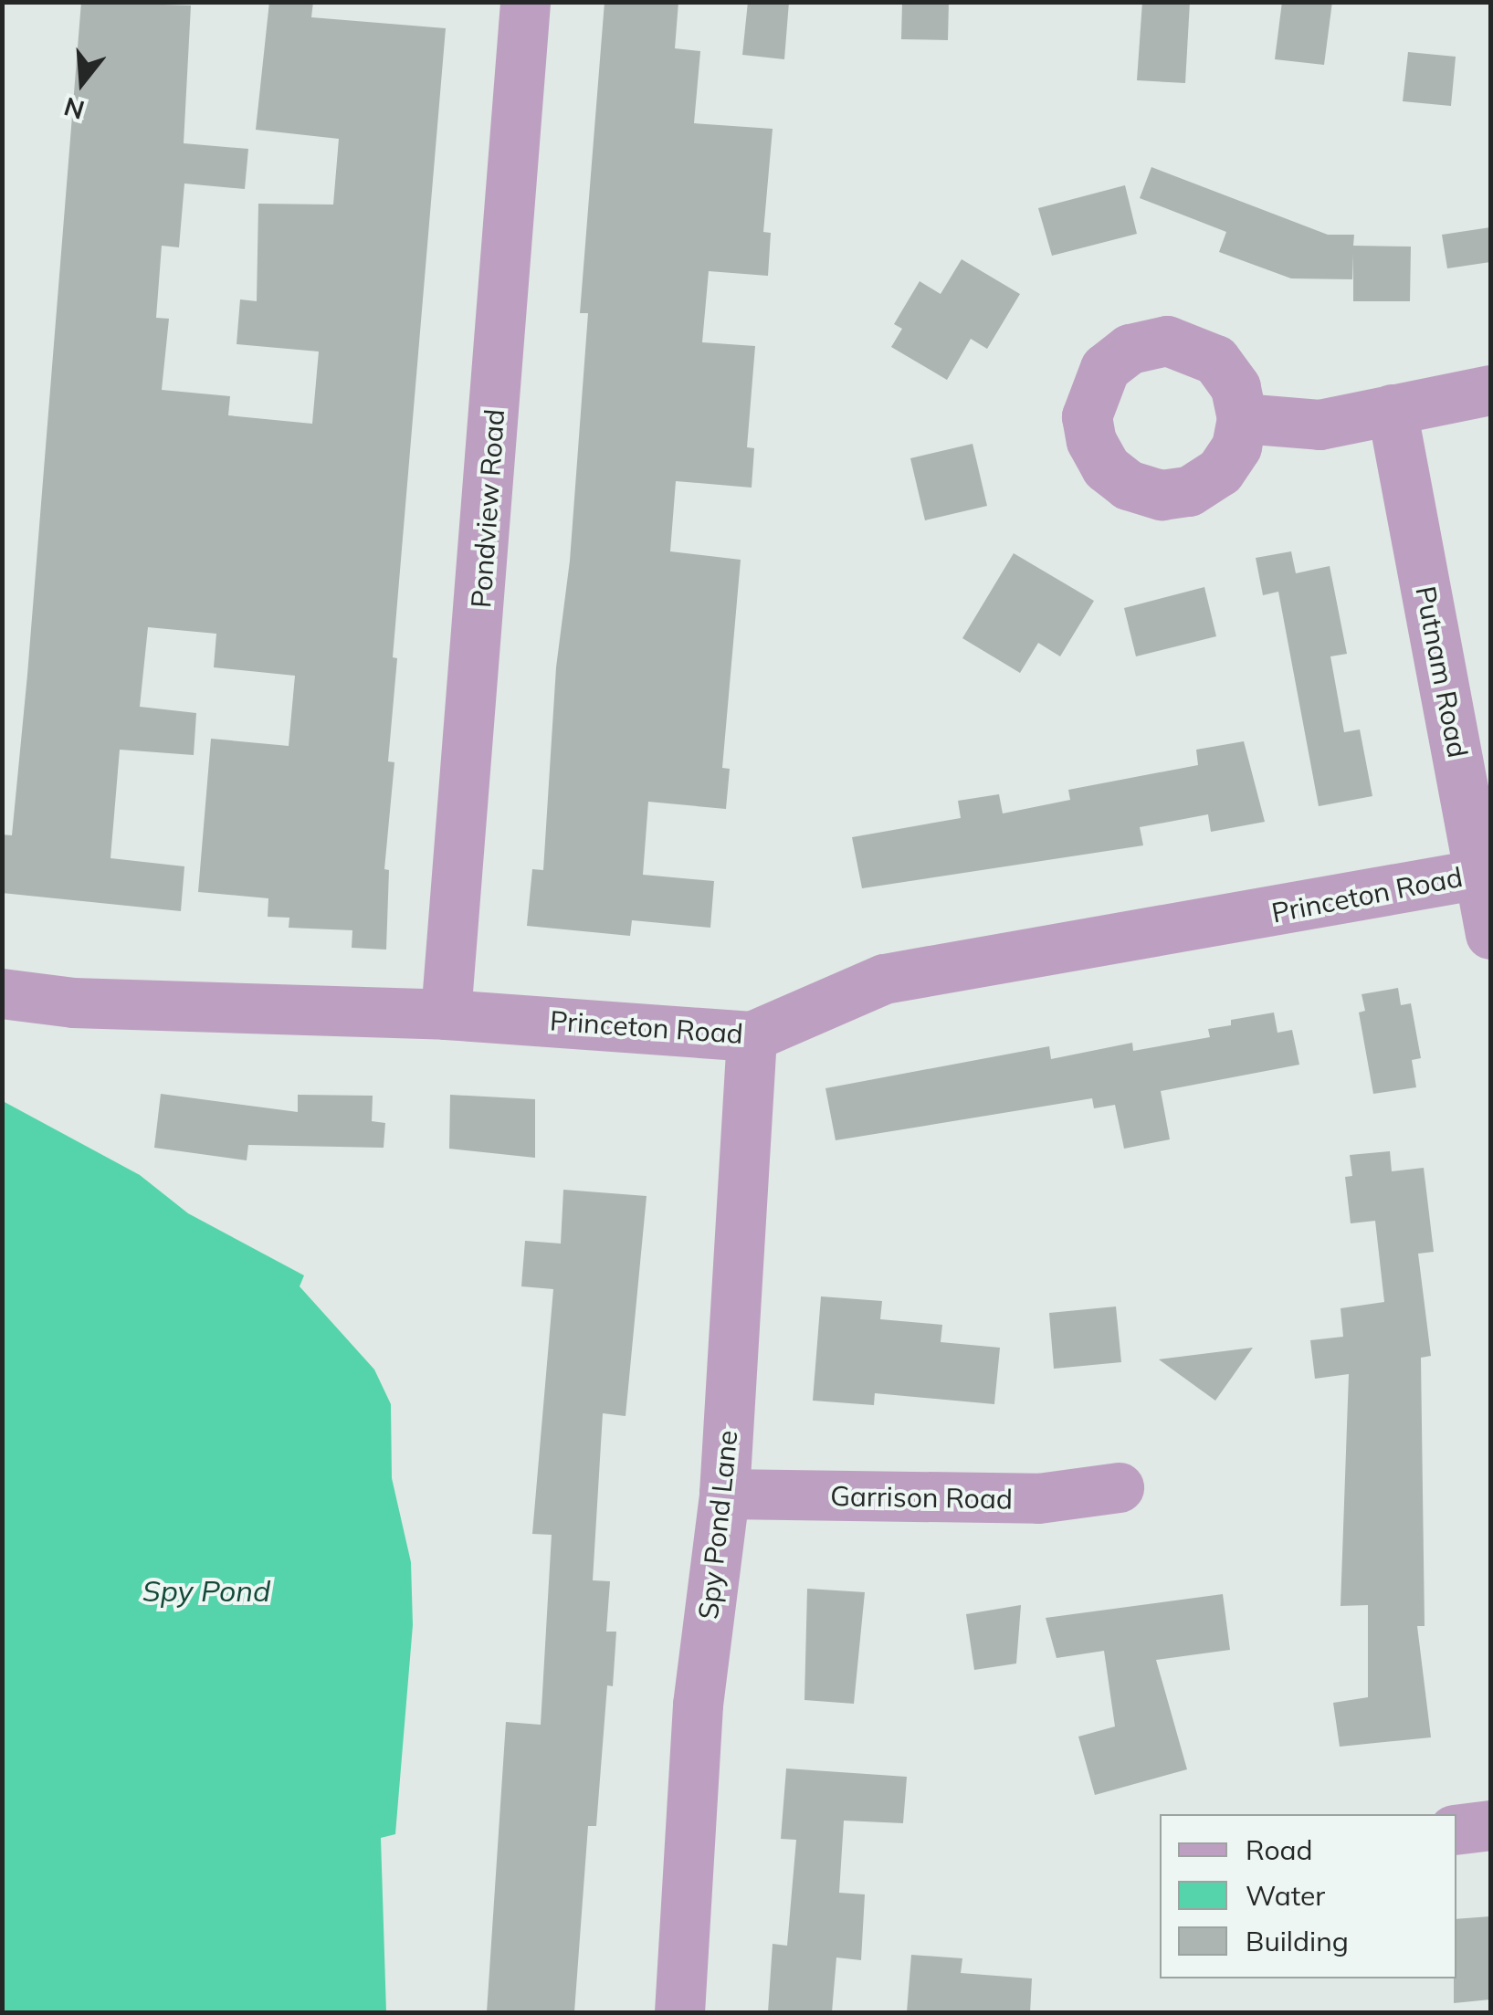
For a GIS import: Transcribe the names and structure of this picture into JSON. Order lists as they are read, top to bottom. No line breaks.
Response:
{"streets":{"street":["Pondview Road","Putnam Road","Princeton Road","Garrison Road","Spy Pond Lane"]},"crossings":[["Pondview Road","Princeton Road"],["Putnam Road","Princeton Road"],["Princeton Road","Spy Pond Lane"],["Garrison Road","Spy Pond Lane"]],"water":["Spy Pond"],"legend":["Road","Water","Building"],"north":"bottom"}
